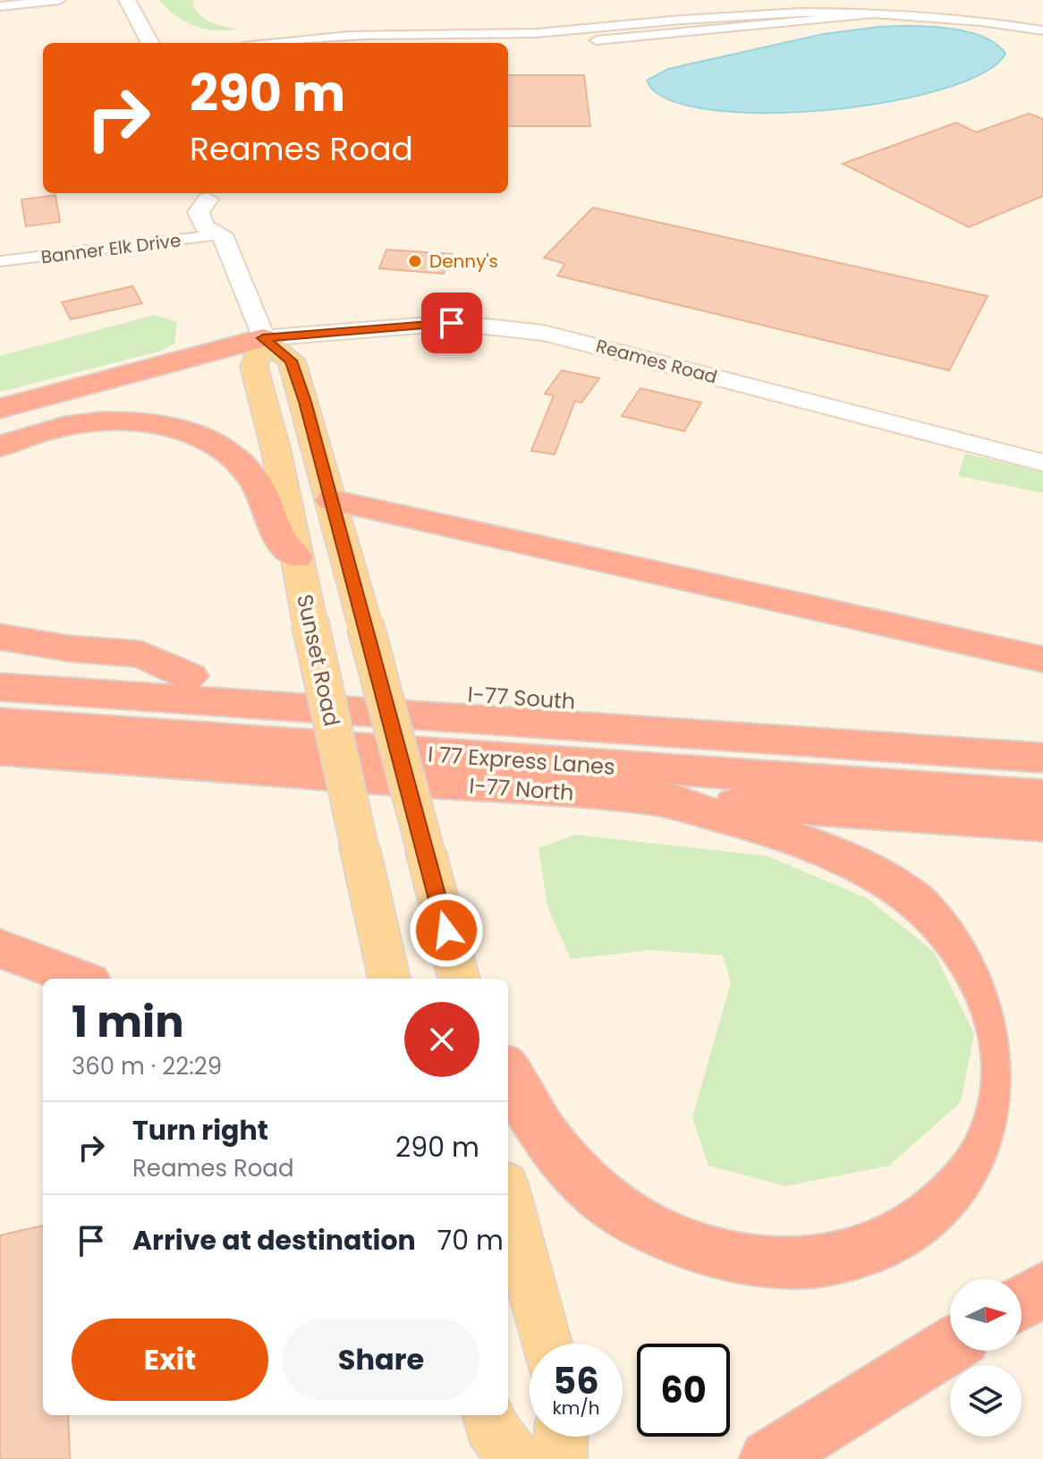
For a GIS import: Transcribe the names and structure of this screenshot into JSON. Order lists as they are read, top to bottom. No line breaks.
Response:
{"streets":{"highway":["I-77 South","I 77 Express Lanes","I-77 North"],"main road":["Reames Road","Sunset Road"],"street":["Banner Elk Drive"]},"crossings":[["Reames Road","Sunset Road"]],"places":["Denny's"],"north":"right","page":{"turn":["290 m","Reames Road"],"heading":["1 min","360 m · 22:29"],"list":[{"name":"Turn right","note":"Reames Road","value":"290 m"},{"name":"Arrive at destination","value":"70 m"}],"buttons":["Exit","Share"],"speed":"56 km/h","limit":"60"}}
